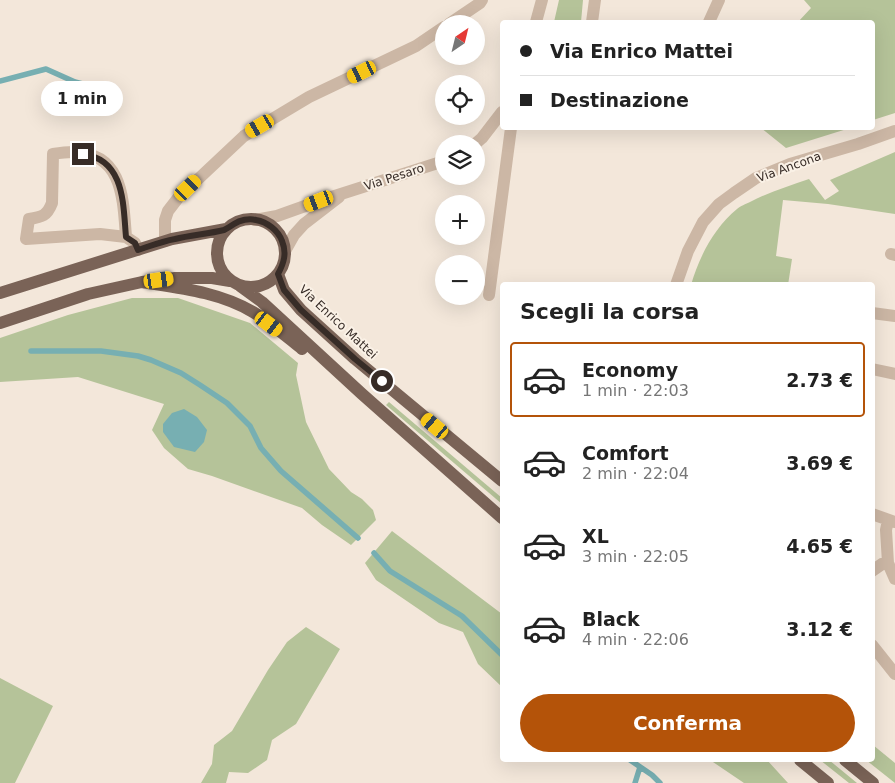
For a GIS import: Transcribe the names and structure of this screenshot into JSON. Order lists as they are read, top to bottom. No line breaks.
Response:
{"streets":{"main road":["Via Enrico Mattei"],"street":["Via Ancona","Via Pesaro"]},"crossings":[["Via Pesaro","Via Enrico Mattei"]],"north":"top right","page":{"map_buttons":["+","−"],"banner":["Via Enrico Mattei","Destinazione"],"bubble":"1 min","heading":"Scegli la corsa","list":[{"name":"Economy","note":"1 min · 22:03","value":"2.73 €"},{"name":"Comfort","note":"2 min · 22:04","value":"3.69 €"},{"name":"XL","note":"3 min · 22:05","value":"4.65 €"},{"name":"Black","note":"4 min · 22:06","value":"3.12 €"}],"buttons":"Conferma"}}
